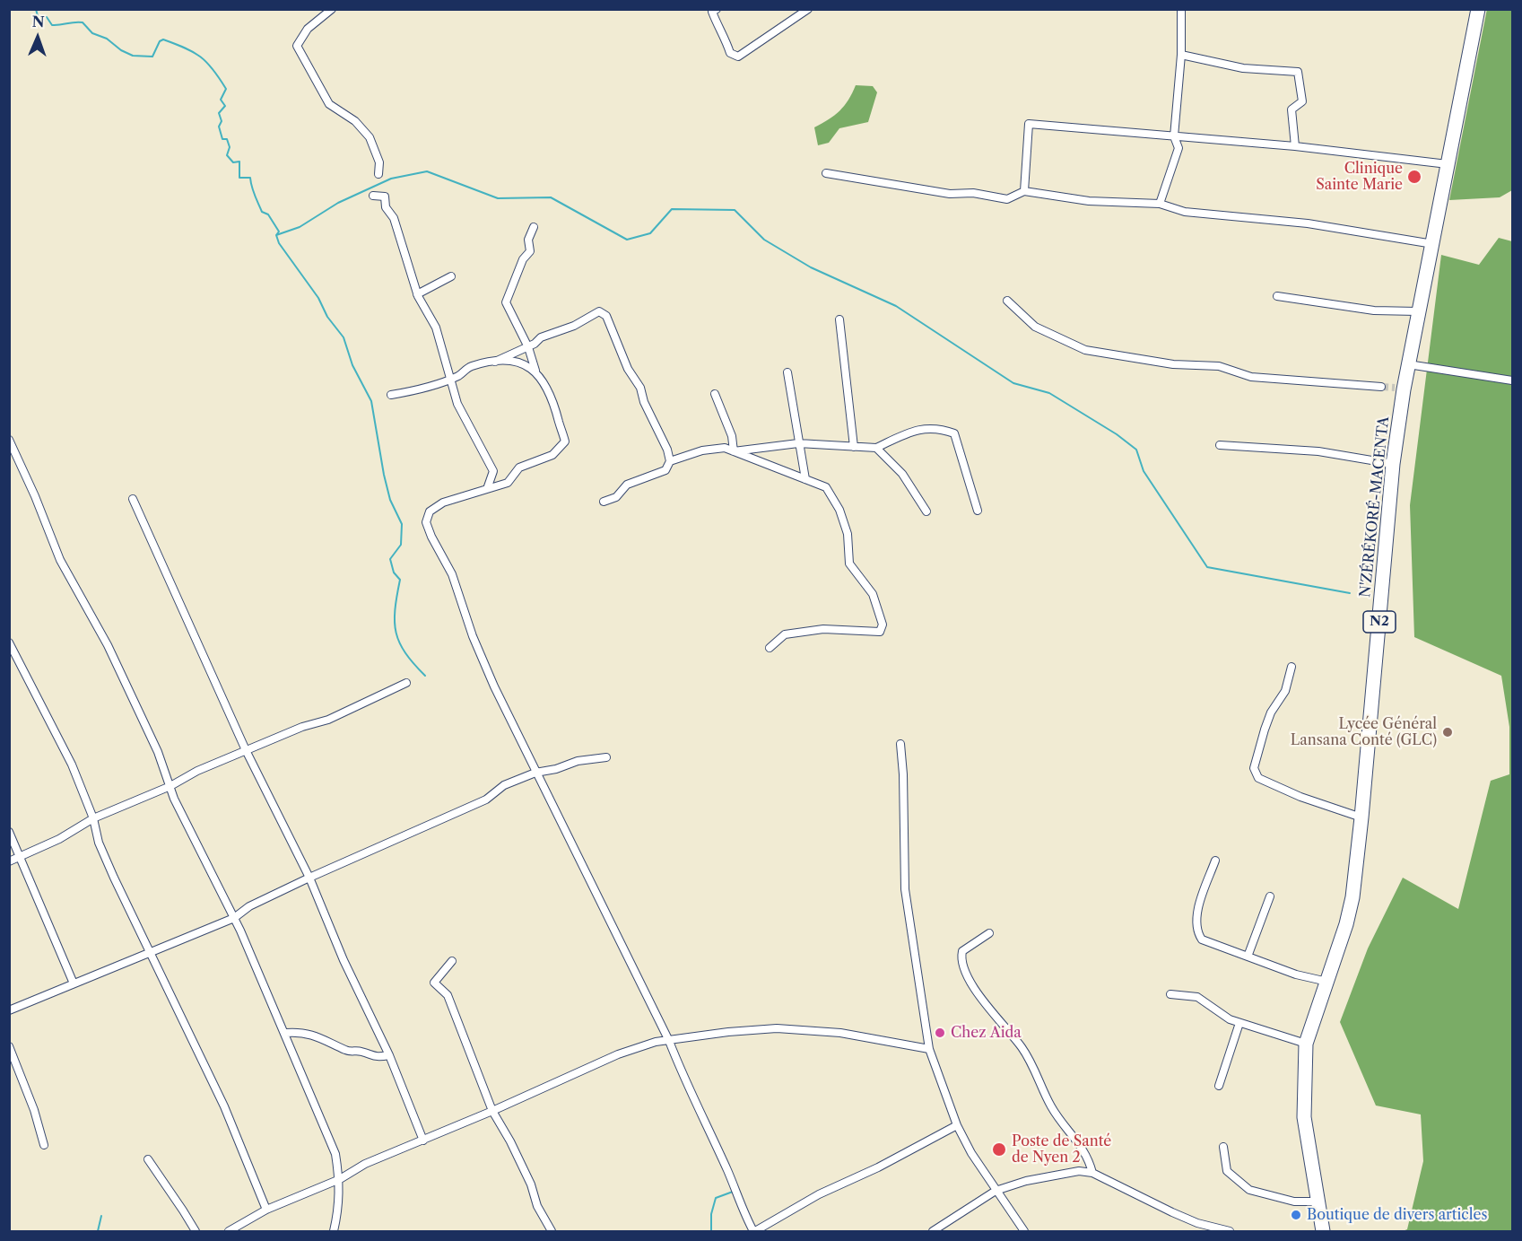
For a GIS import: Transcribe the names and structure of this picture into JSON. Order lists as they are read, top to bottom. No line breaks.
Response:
{"streets":{"highway":["N'ZÉRÉKORÉ-MACENTA","N2"]},"places":["Clinique Sainte Marie","Lycée Général Lansana Conté (GLC)","Chez Aida","Poste de Santé de Nyen 2","Boutique de divers articles"],"north":"top"}
